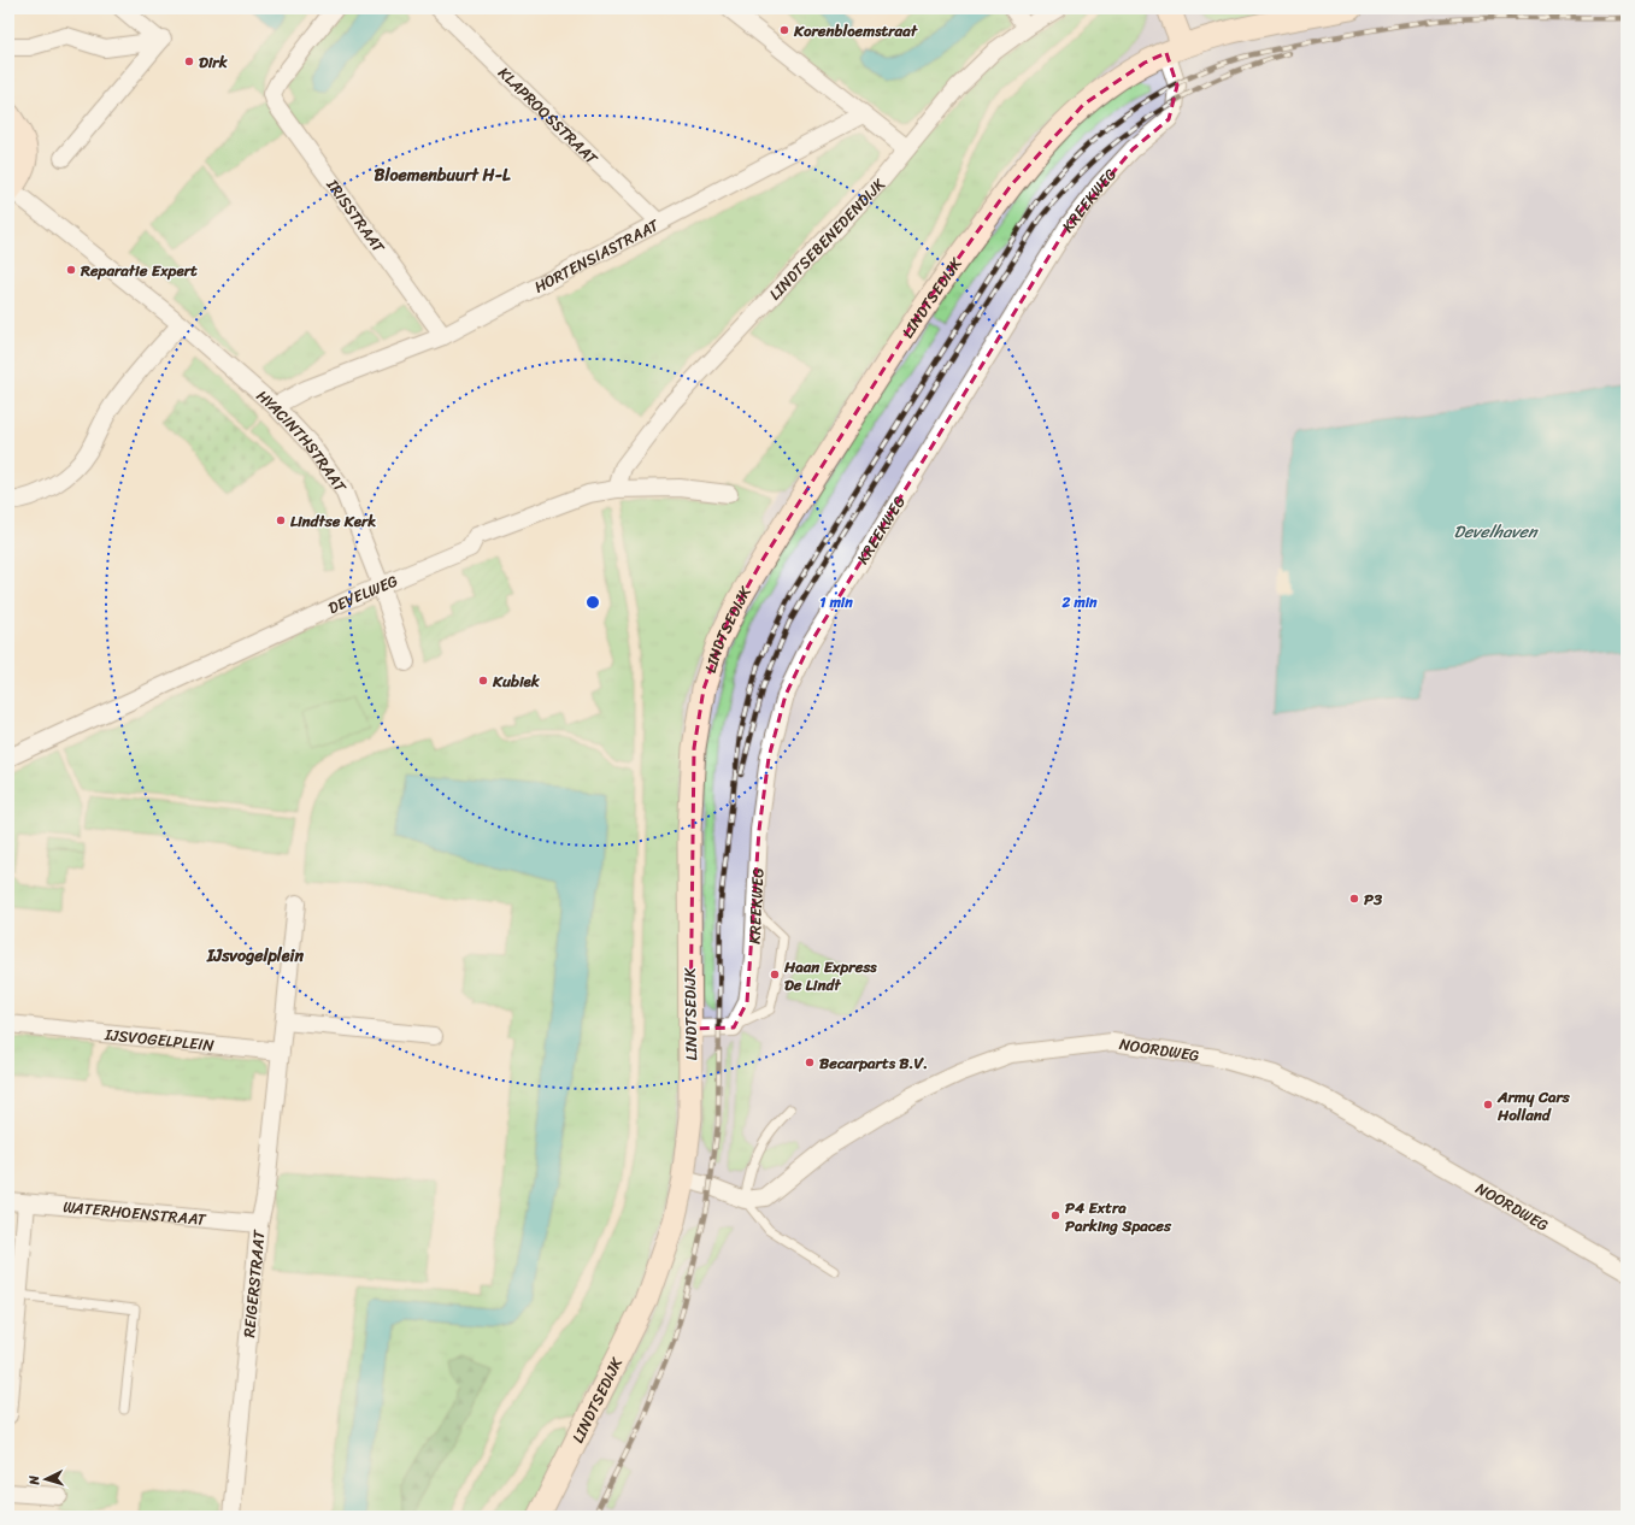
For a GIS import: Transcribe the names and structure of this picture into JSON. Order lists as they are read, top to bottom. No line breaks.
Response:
{"streets":{"main road":["LINDTSEDIJK"],"street":["KLAPROOSSTRAAT","KREEKWEG","IRISSTRAAT","LINDTSEBENEDENDIJK","HORTENSIASTRAAT","HYACINTHSTRAAT","DEVELWEG","IJSVOGELPLEIN","NOORDWEG","WATERHOENSTRAAT","REIGERSTRAAT"]},"crossings":[["KLAPROOSSTRAAT","HORTENSIASTRAAT"],["KREEKWEG","LINDTSEDIJK"],["IRISSTRAAT","HORTENSIASTRAAT"],["LINDTSEBENEDENDIJK","DEVELWEG"],["HORTENSIASTRAAT","HYACINTHSTRAAT"],["HYACINTHSTRAAT","DEVELWEG"],["IJSVOGELPLEIN","REIGERSTRAAT"],["WATERHOENSTRAAT","REIGERSTRAAT"]],"districts":["Bloemenbuurt H-L","IJsvogelplein"],"water":["Develhaven"],"places":["Korenbloemstraat","Dirk","Reparatie Expert","Lindtse Kerk","Kubiek","P3","Haan Express De Lindt","Becarparts B.V.","Army Cars Holland","P4 Extra Parking Spaces"],"north":"left","rings":["1 min","2 min"]}
